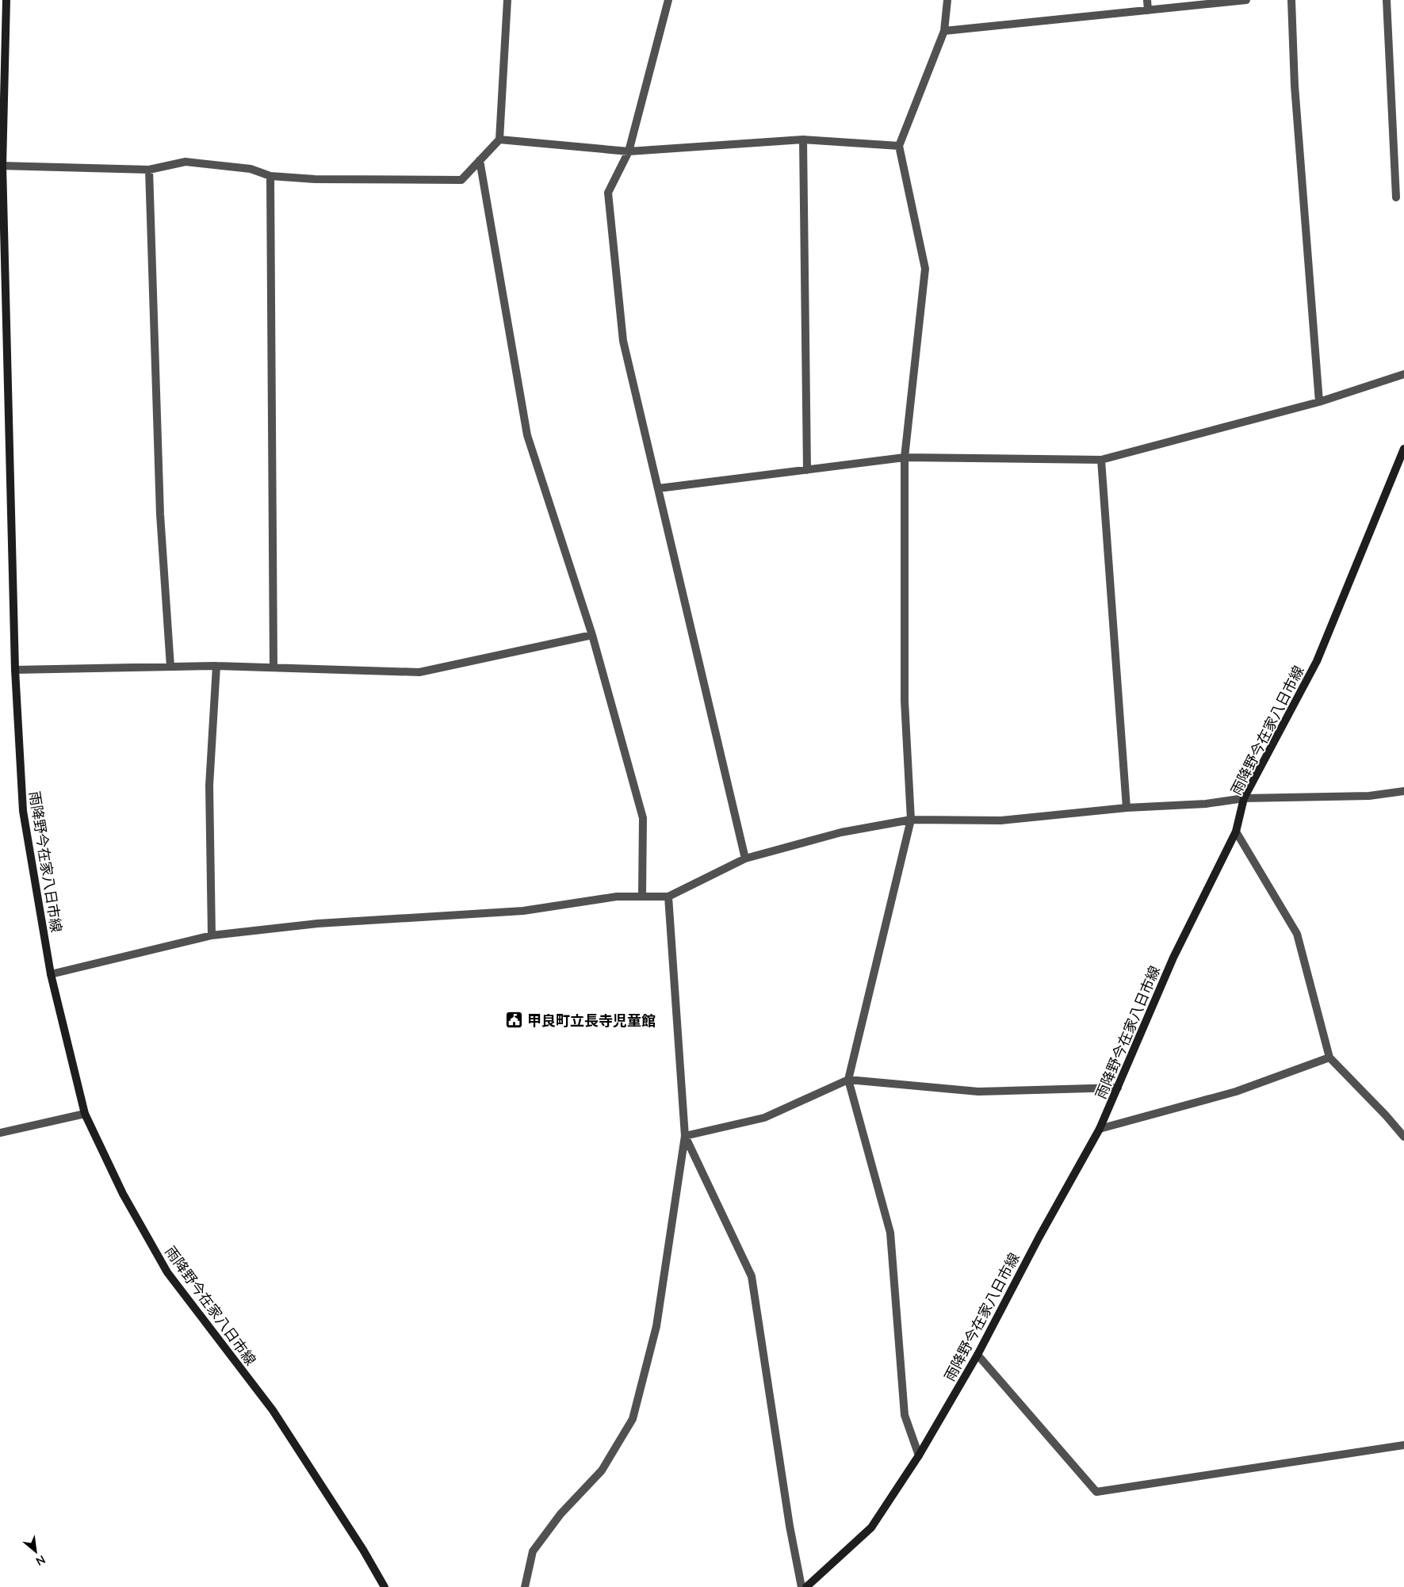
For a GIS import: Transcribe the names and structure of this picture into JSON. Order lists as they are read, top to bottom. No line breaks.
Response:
{"streets":{"main road":["雨降野今在家八日市線"]},"places":{"public building":["甲良町立長寺児童館"]},"north":"bottom right"}
